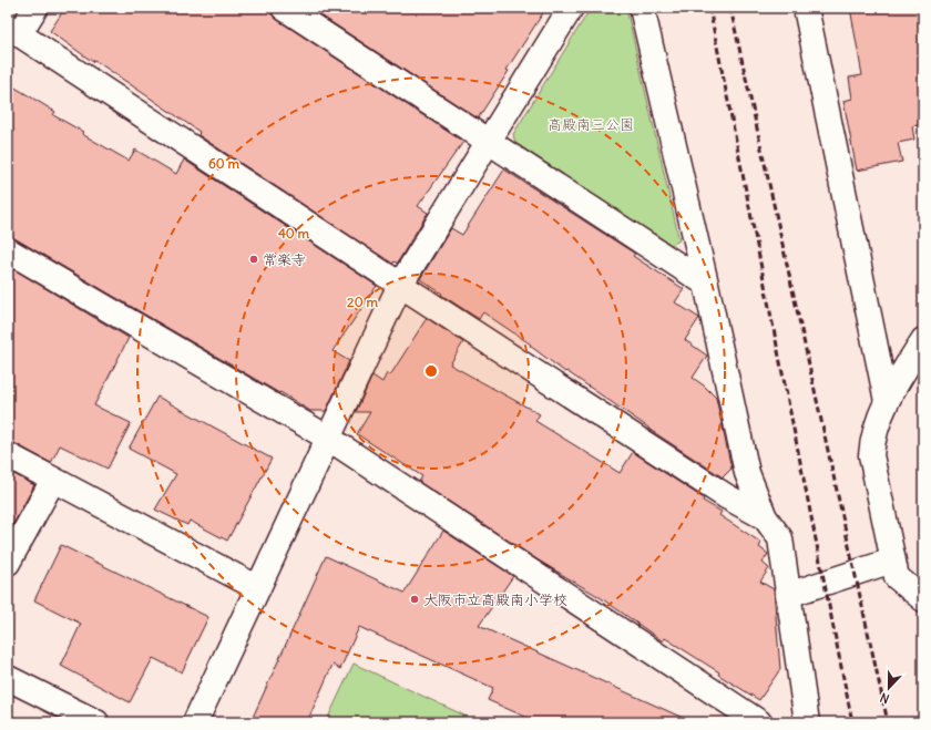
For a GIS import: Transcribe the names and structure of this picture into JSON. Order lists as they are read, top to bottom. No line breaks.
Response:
{"parks":["高殿南三公園"],"places":["常楽寺","大阪市立高殿南小学校"],"north":"bottom","rings":["60 m","40 m","20 m"]}
